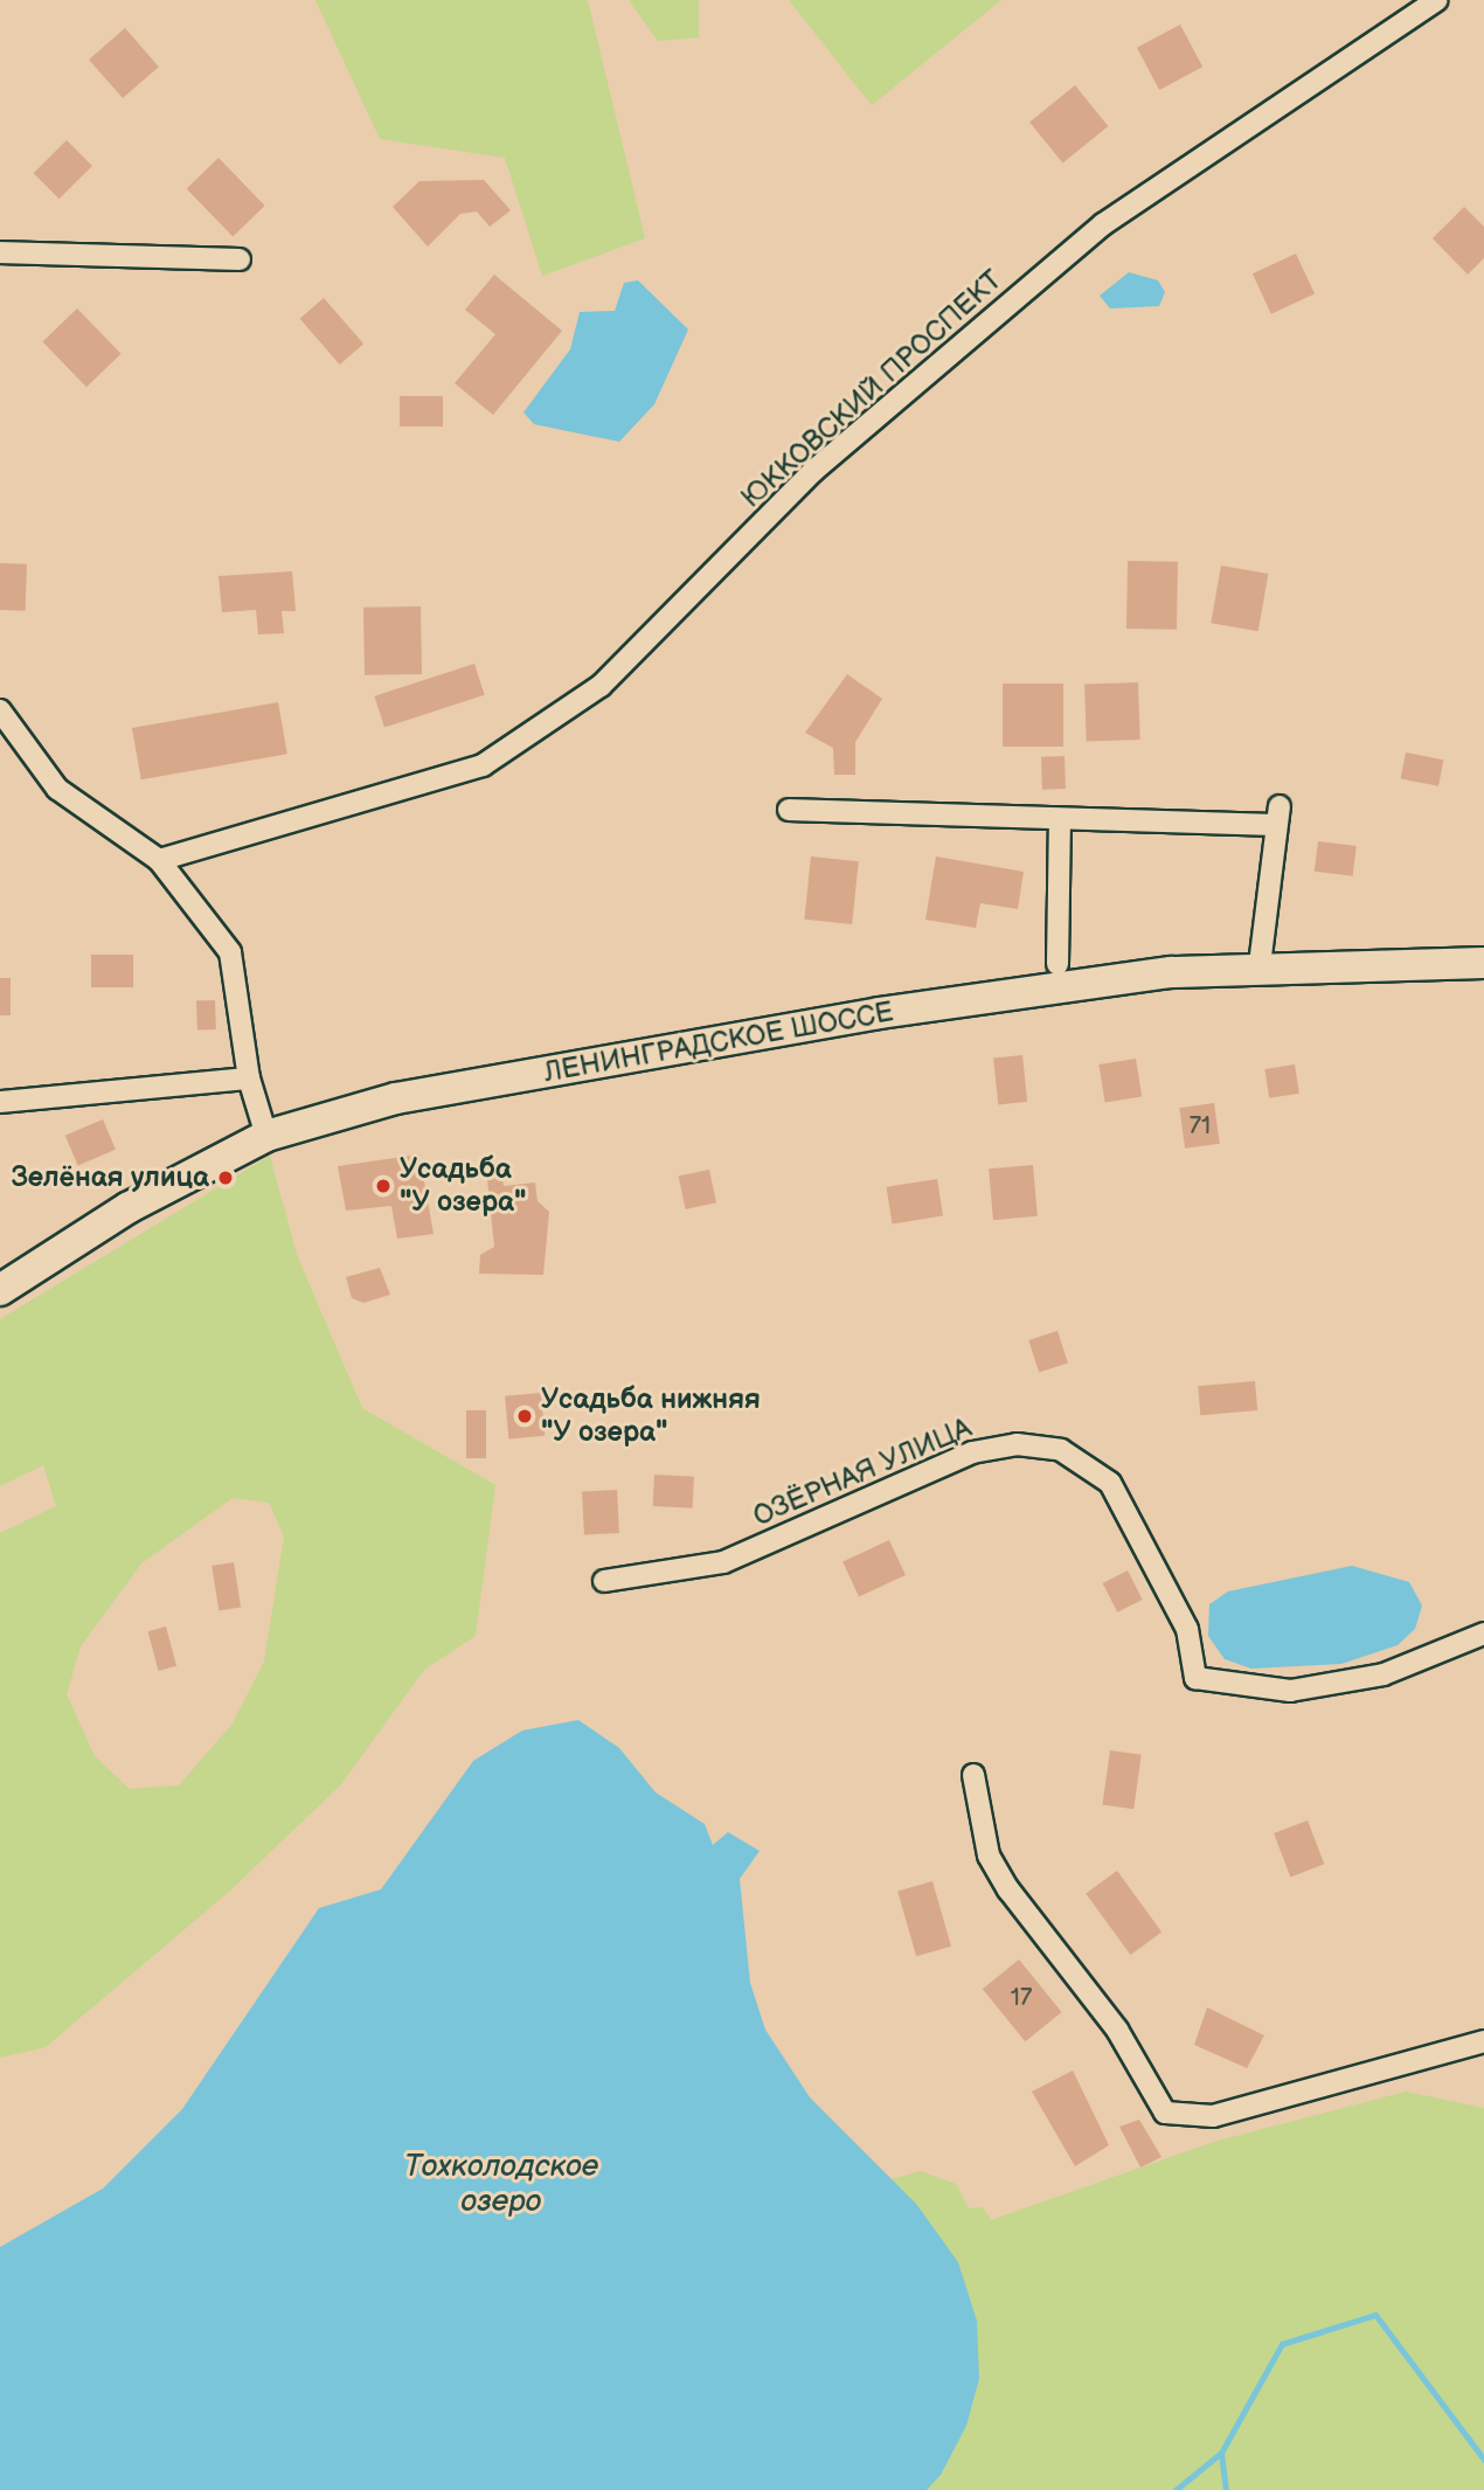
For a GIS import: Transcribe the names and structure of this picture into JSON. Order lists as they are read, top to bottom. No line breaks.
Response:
{"streets":{"main road":["ЛЕНИНГРАДСКОЕ ШОССЕ"],"street":["ЮККОВСКИЙ ПРОСПЕКТ","ОЗЁРНАЯ УЛИЦА"]},"water":["Тохколодское озеро"],"places":["Зелёная улица","Усадьба \"У озера\"","Усадьба нижняя \"У озера\""],"house_numbers":["71","17"]}
